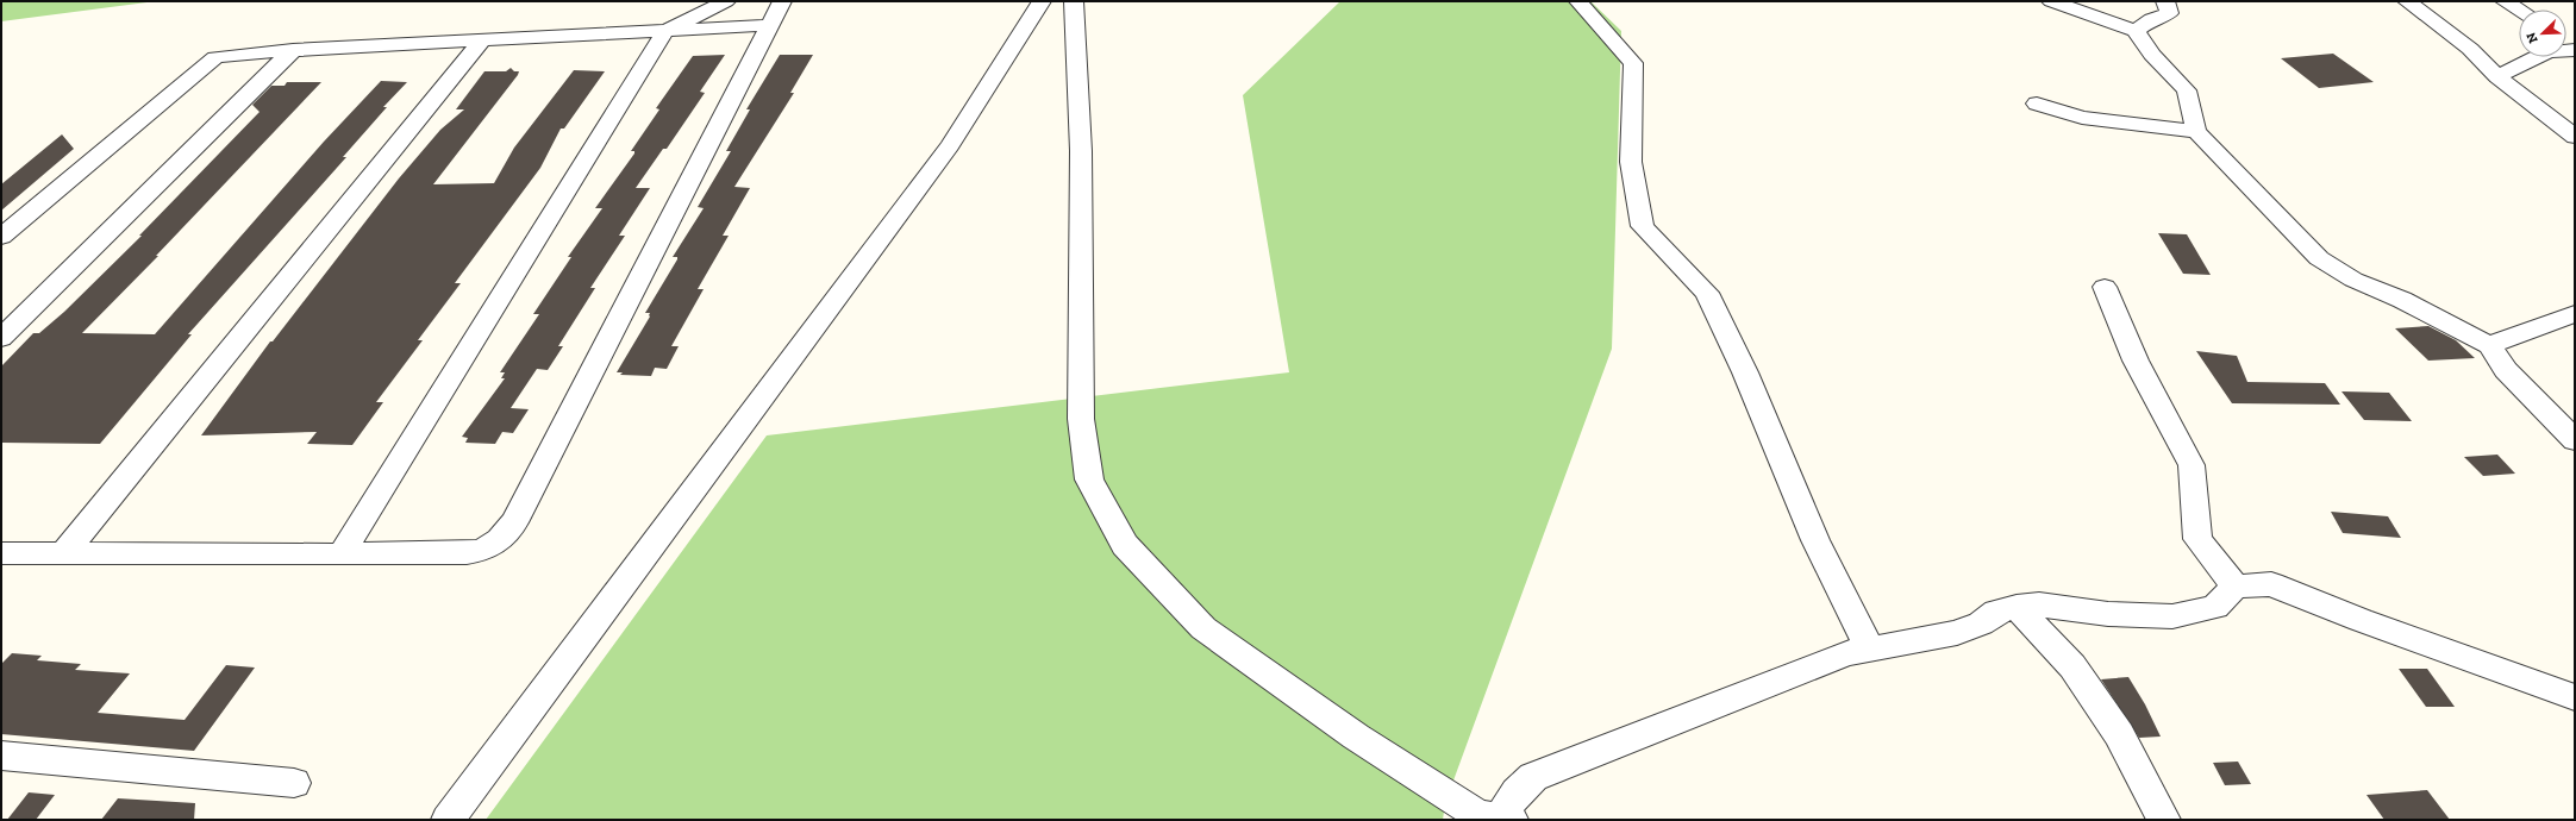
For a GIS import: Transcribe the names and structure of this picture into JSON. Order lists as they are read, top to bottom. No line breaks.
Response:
{"north":"bottom left"}
